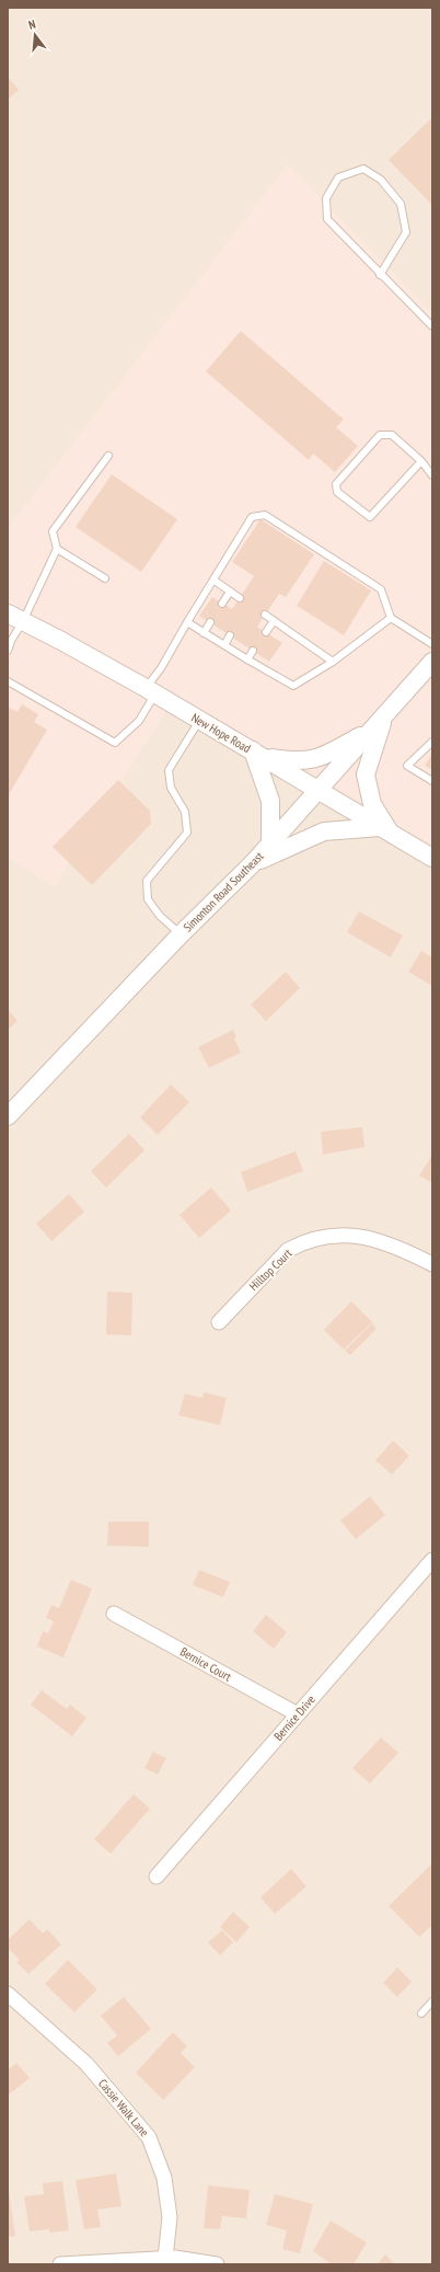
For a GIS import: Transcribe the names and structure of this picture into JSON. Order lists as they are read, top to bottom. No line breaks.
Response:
{"streets":{"street":["New Hope Road","Simonton Road Southeast","Hilltop Court","Bernice Court","Bernice Drive","Cassie Walk Lane"]},"crossings":[["New Hope Road","Simonton Road Southeast"],["Bernice Court","Bernice Drive"]],"north":"top"}
